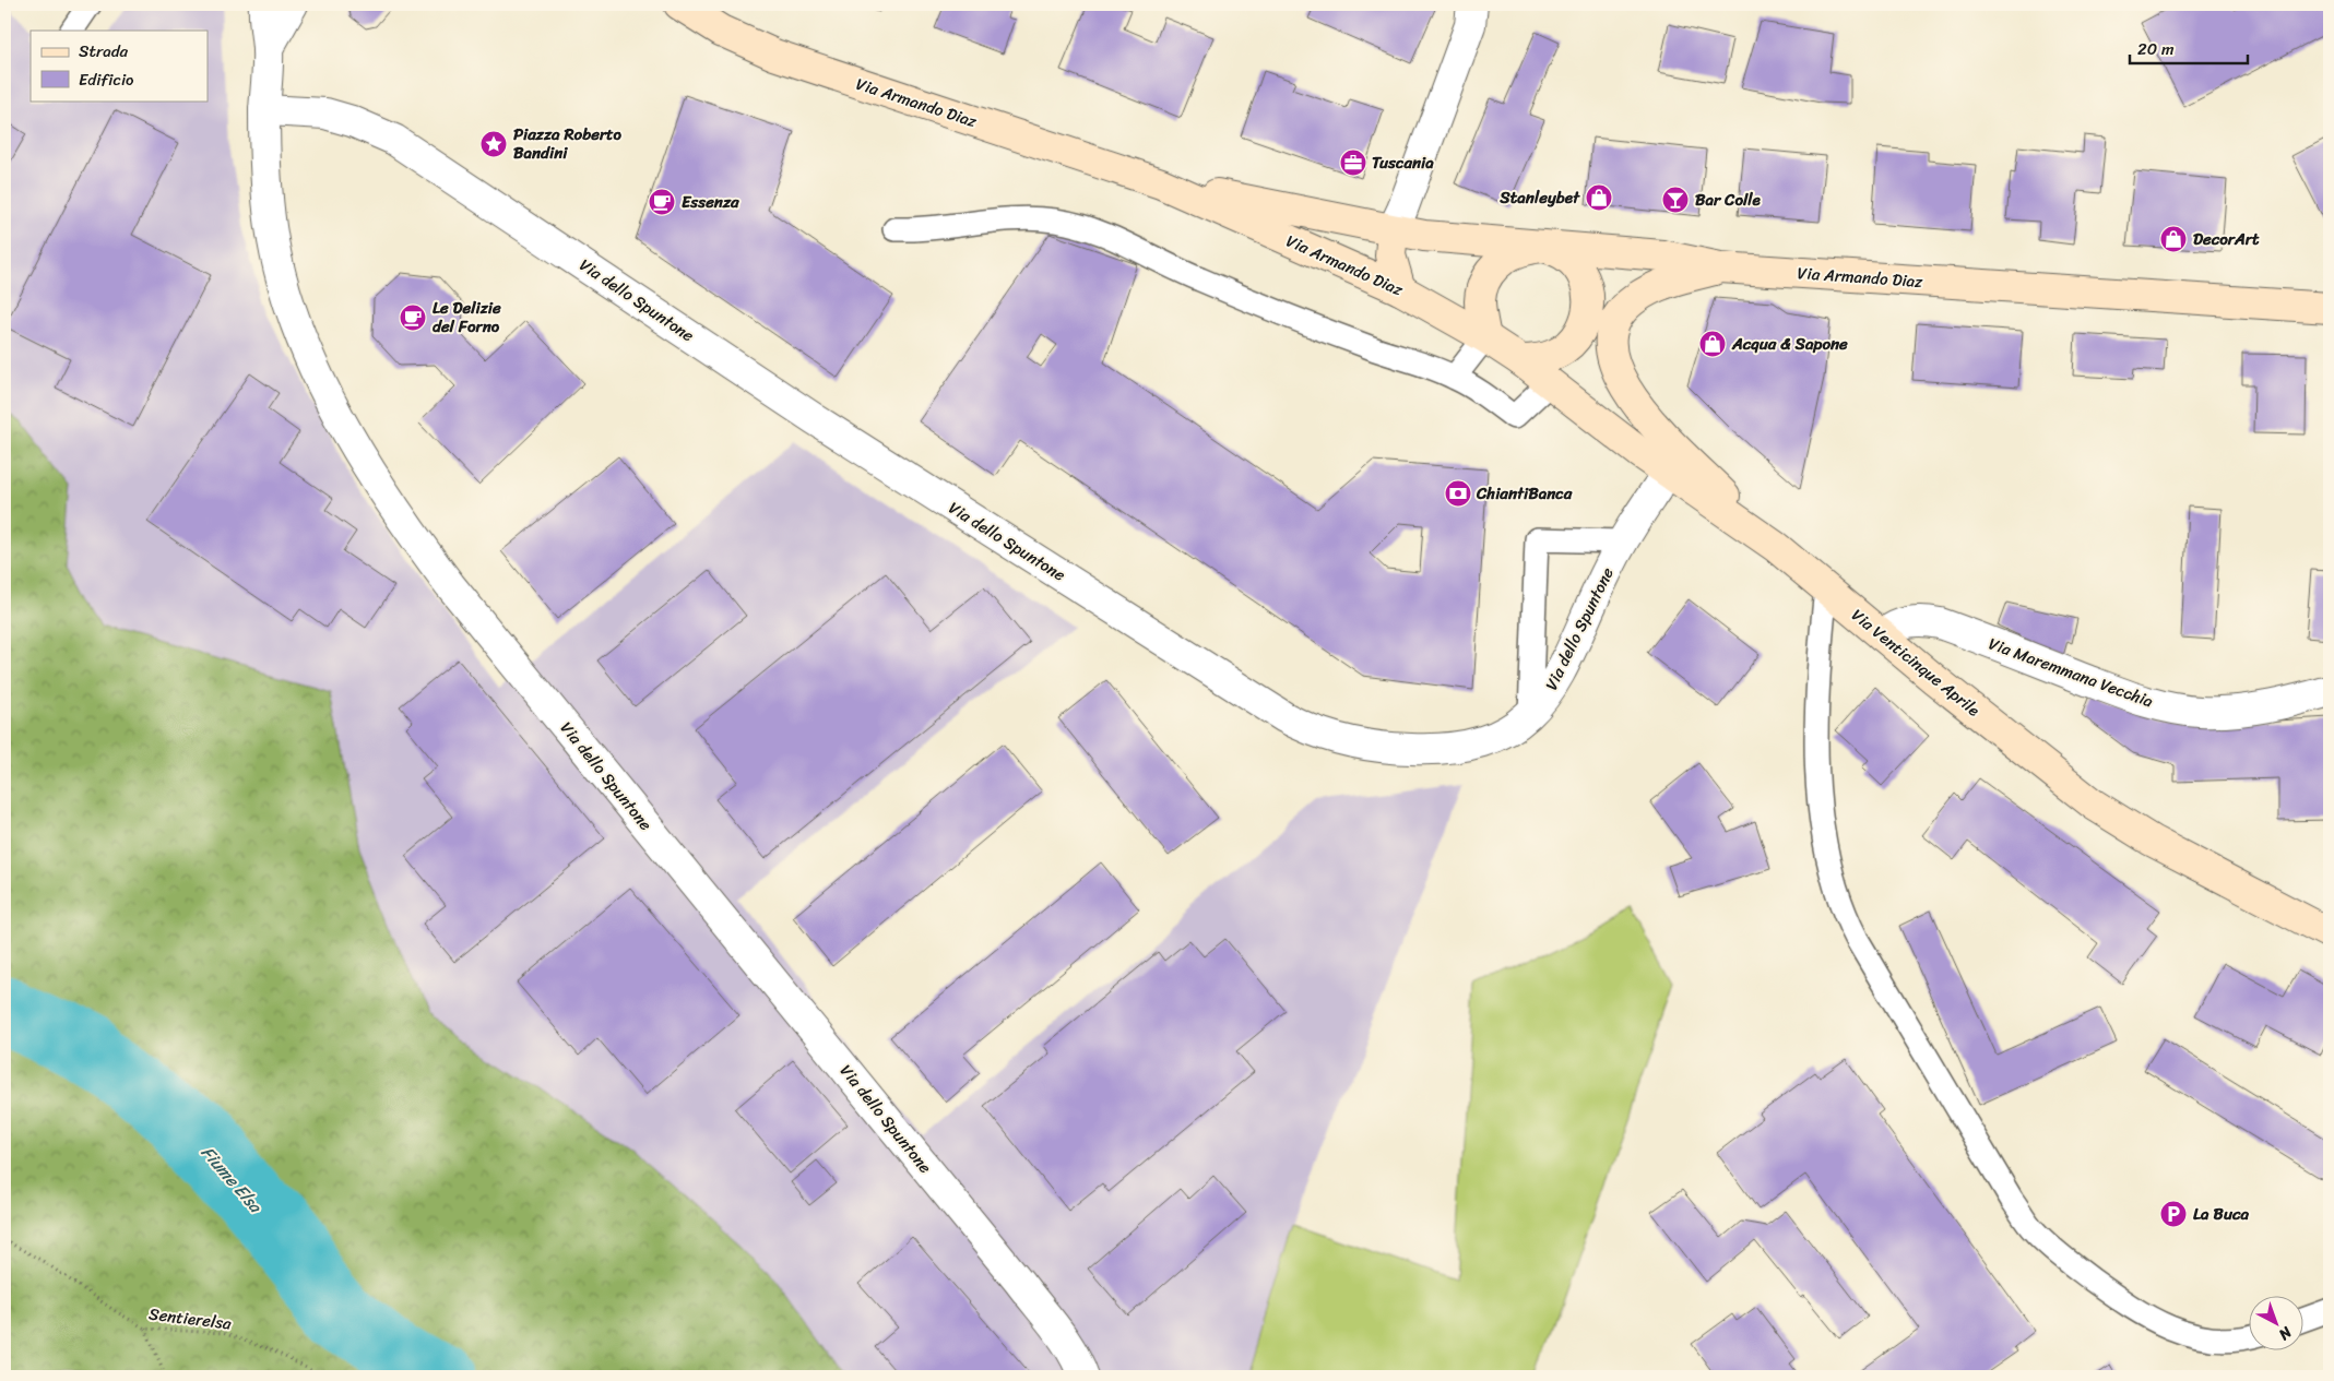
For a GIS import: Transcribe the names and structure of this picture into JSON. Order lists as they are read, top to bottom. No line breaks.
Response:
{"streets":{"main road":["Via Armando Diaz","Via Venticinque Aprile"],"street":["Via dello Spuntone","Via Maremmana Vecchia"],"path":["Sentierelsa"]},"crossings":[["Via Armando Diaz","Via Venticinque Aprile"],["Via dello Spuntone","Via Venticinque Aprile"],["Via Venticinque Aprile","Via Maremmana Vecchia"]],"water":["Fiume Elsa"],"places":{"place":["Piazza Roberto Bandini"],"office":["Tuscania"],"shop":["Stanleybet","DecorArt","Acqua & Sapone"],"bar":["Bar Colle"],"cafe":["Essenza","Le Delizie del Forno"],"bank":["ChiantiBanca"],"parking":["La Buca"]},"legend":["Strada","Edificio"],"scale_bar":"20 m","north":"bottom right"}
